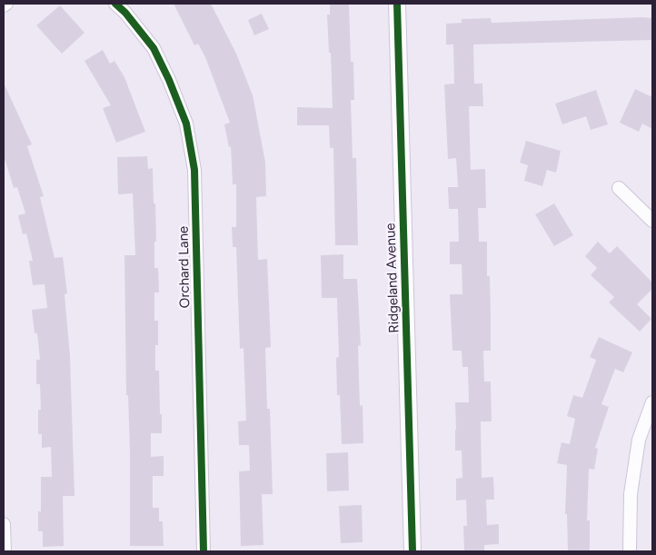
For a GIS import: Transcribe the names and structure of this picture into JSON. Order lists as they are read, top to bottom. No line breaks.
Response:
{"streets":{"street":["Orchard Lane","Ridgeland Avenue"]}}
